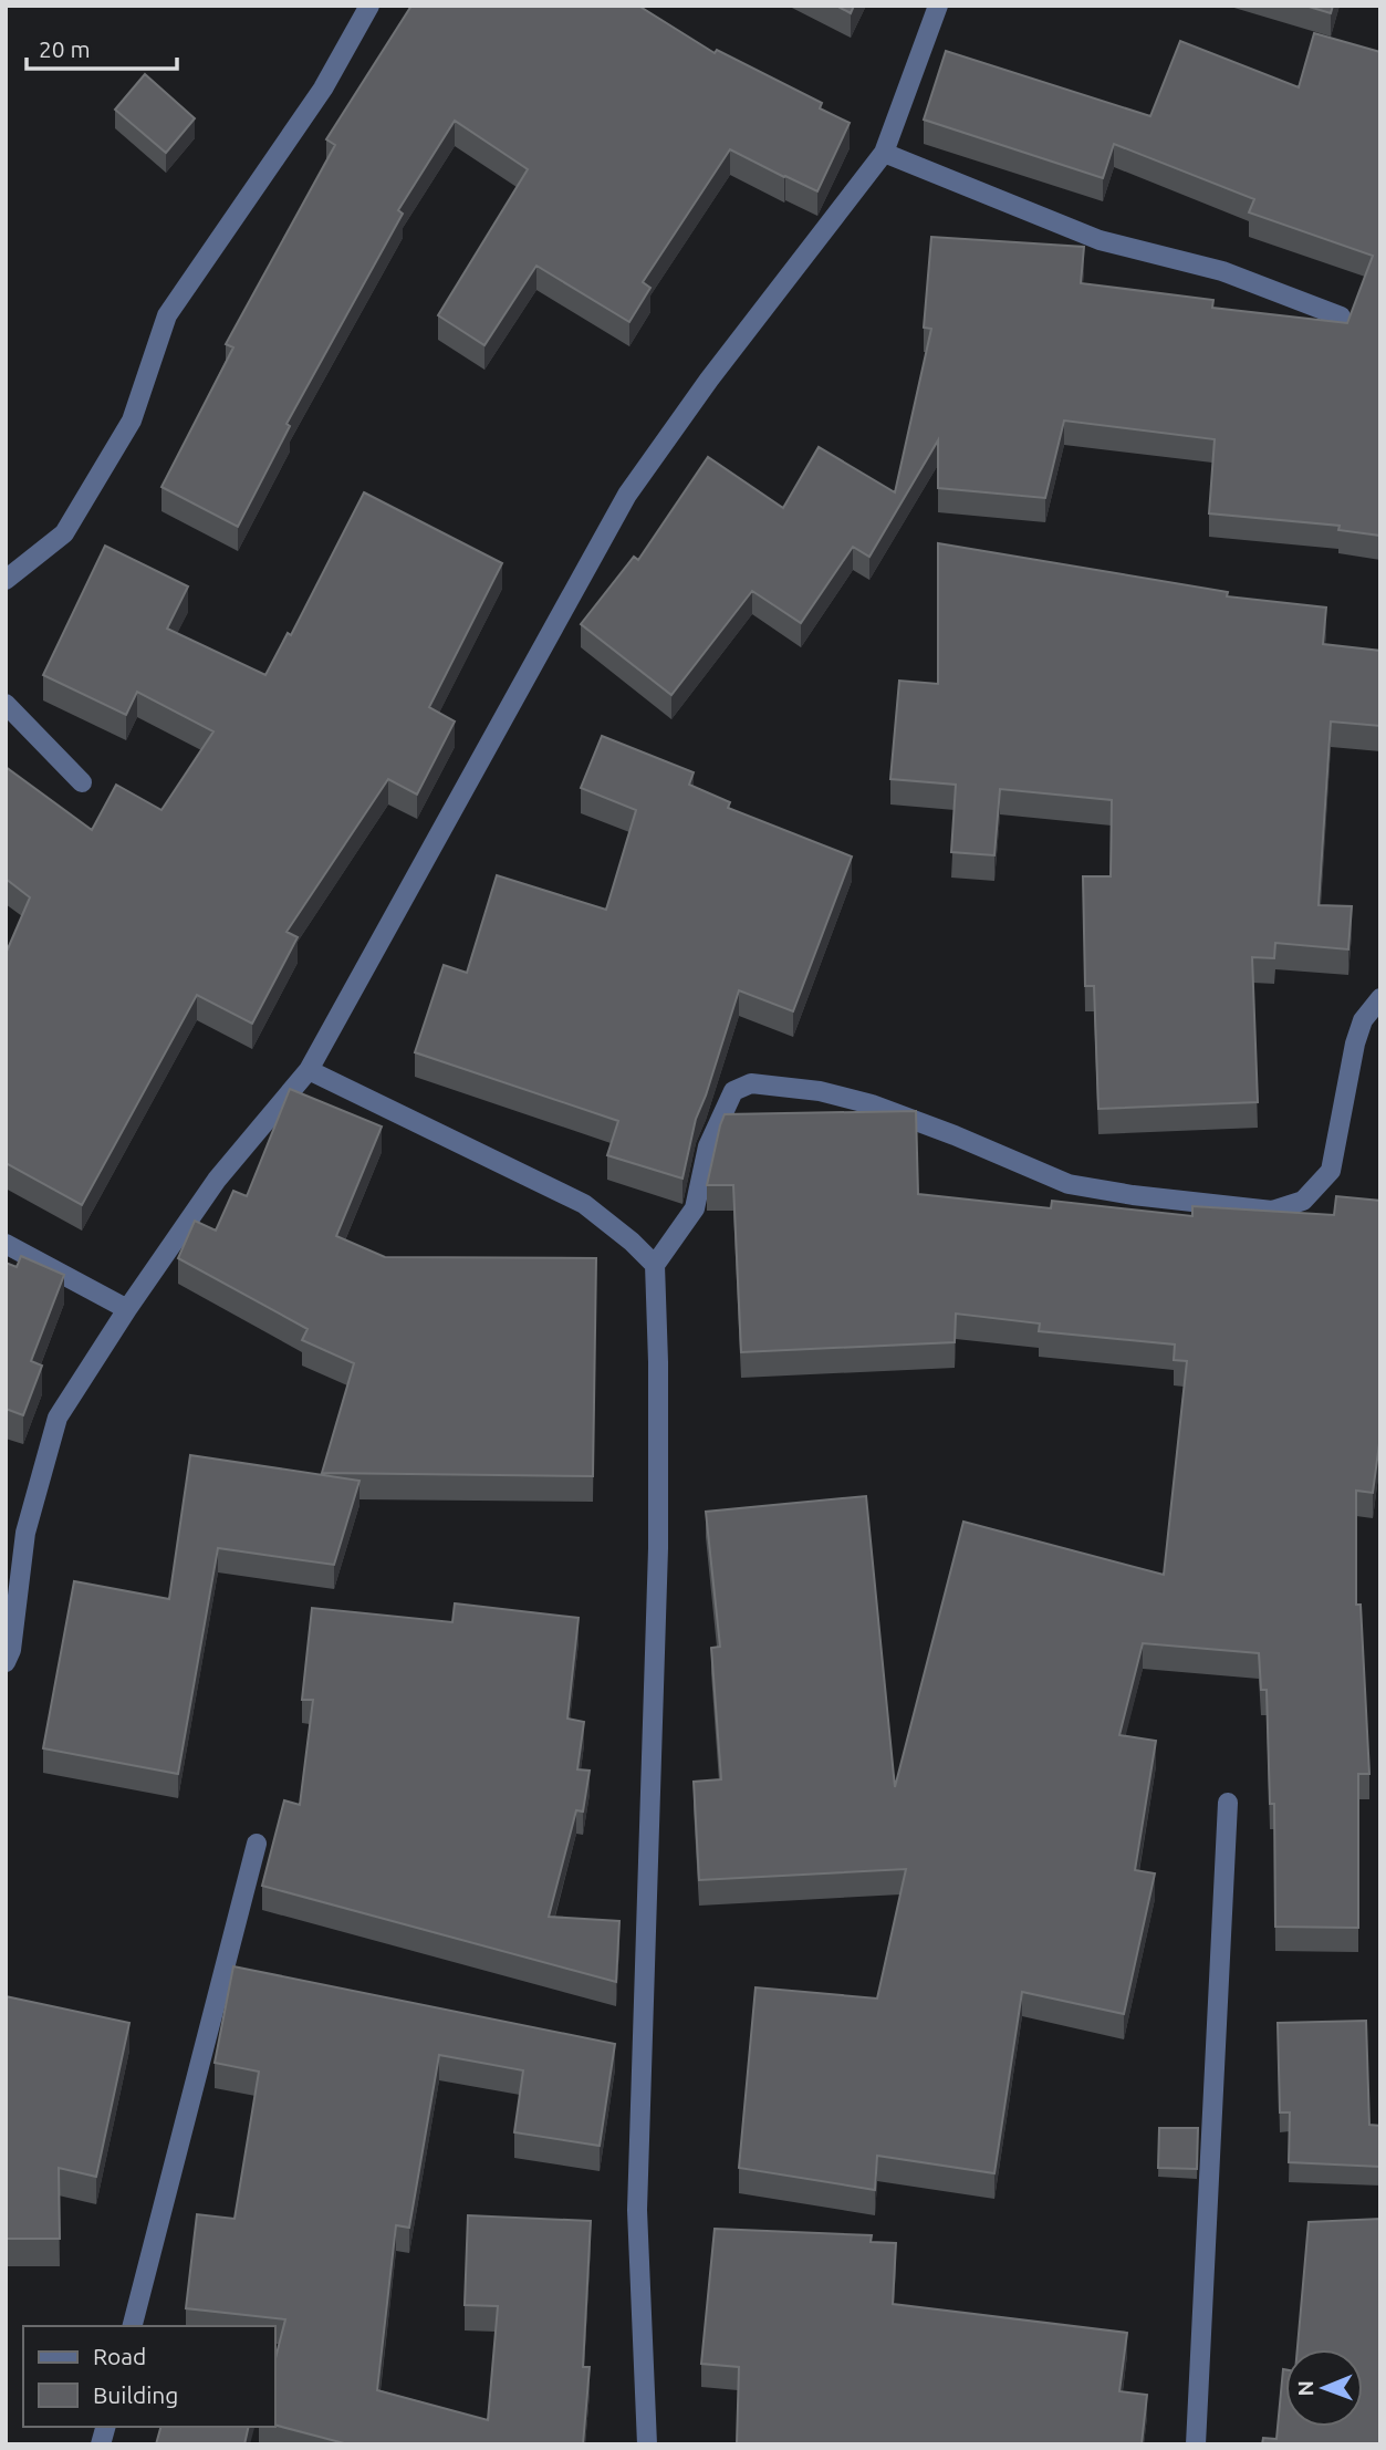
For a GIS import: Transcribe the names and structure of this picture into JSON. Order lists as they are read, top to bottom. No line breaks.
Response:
{"legend":["Road","Building"],"scale_bar":"20 m","north":"left"}
